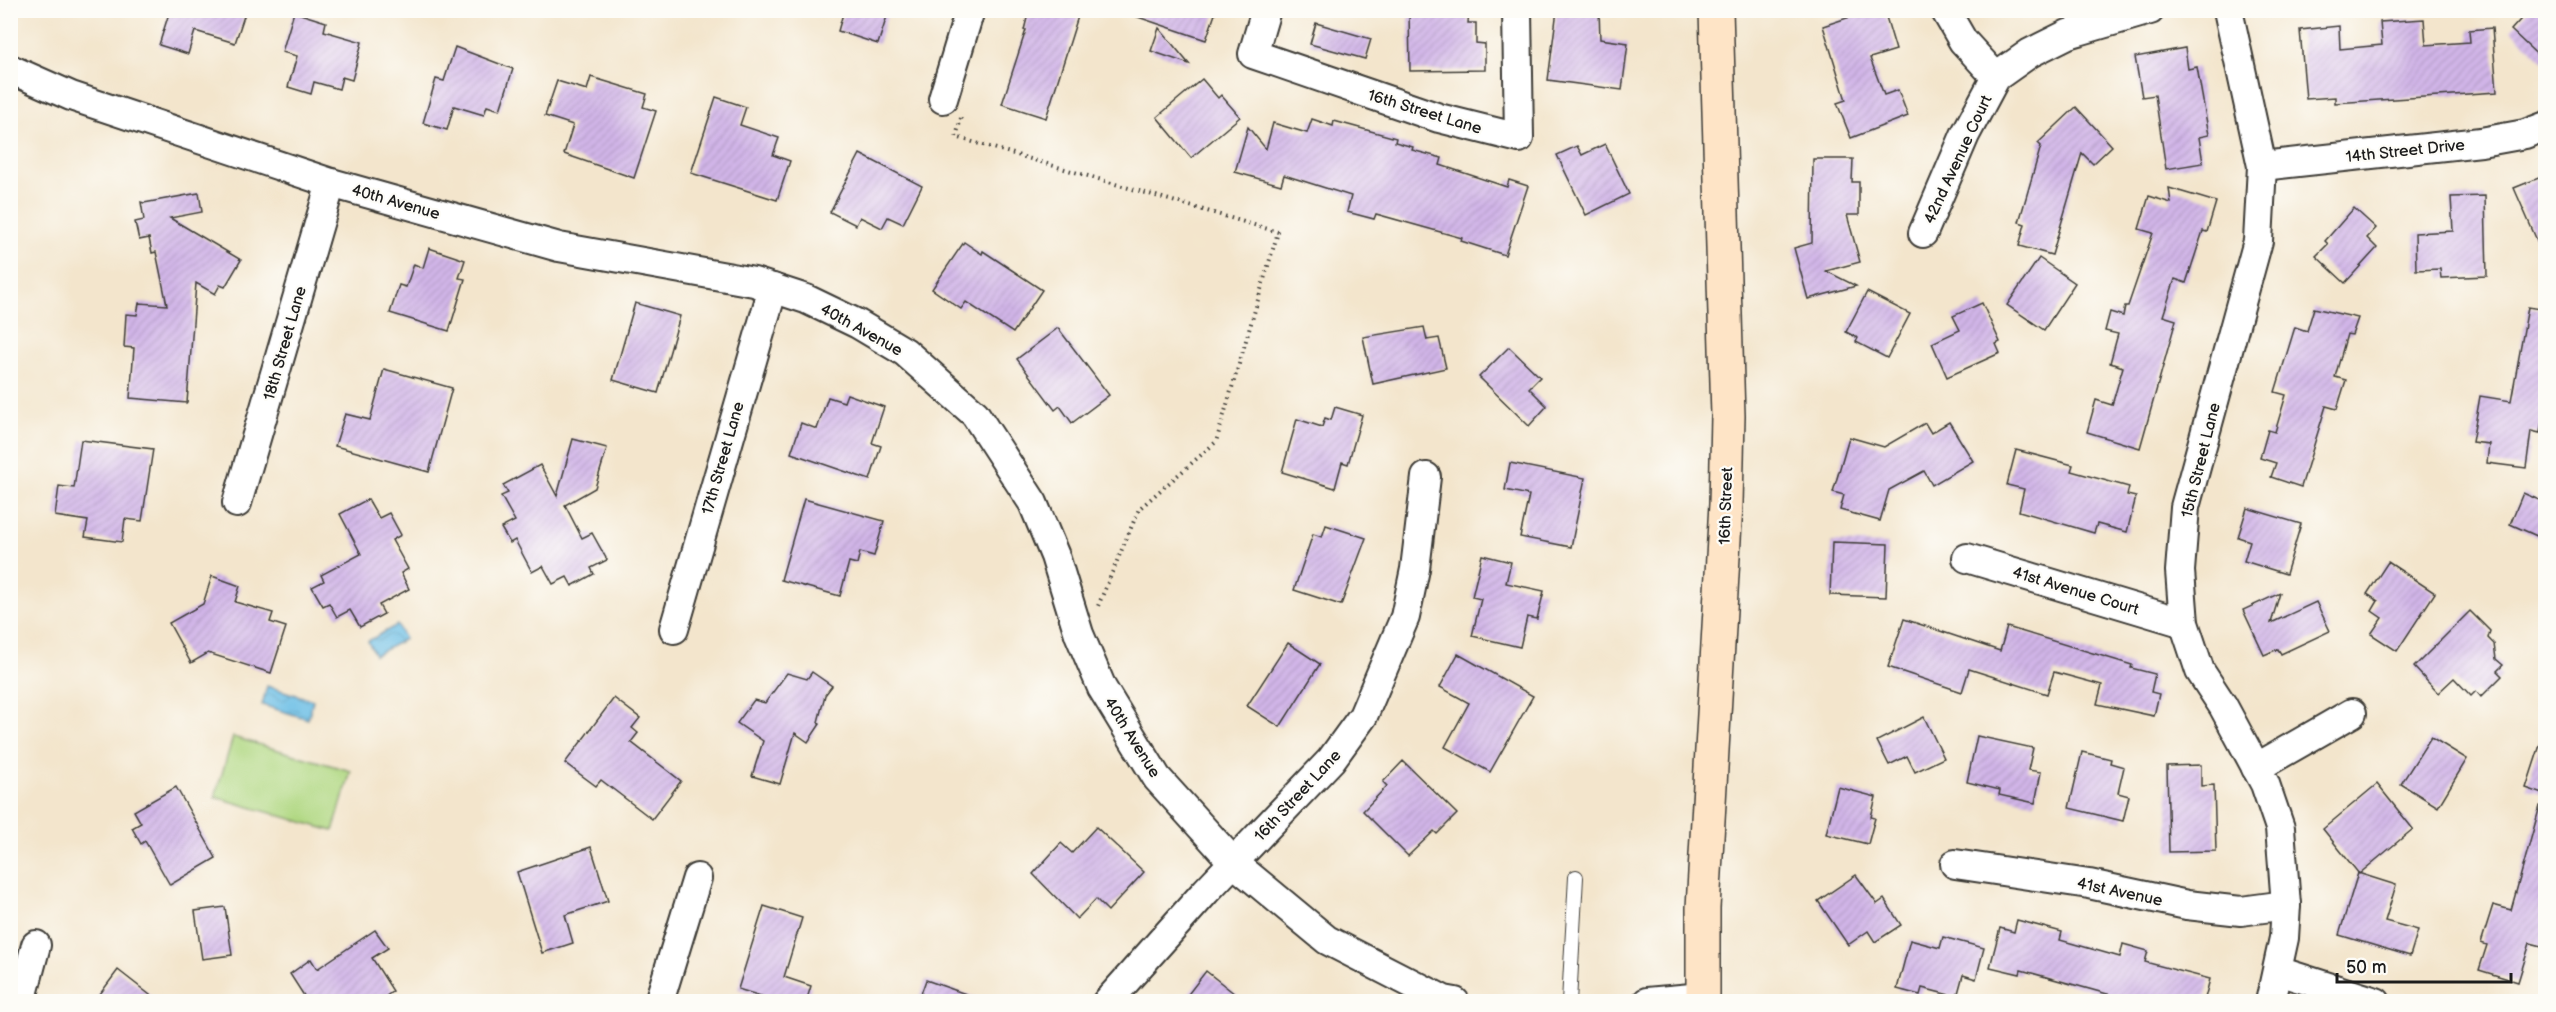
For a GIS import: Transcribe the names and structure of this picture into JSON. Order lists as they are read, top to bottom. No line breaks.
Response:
{"streets":{"main road":["16th Street"],"street":["16th Street Lane","14th Street Drive","42nd Avenue Court","40th Avenue","18th Street Lane","17th Street Lane","15th Street Lane","41st Avenue Court","41st Avenue"]},"crossings":[["16th Street Lane","40th Avenue"],["14th Street Drive","15th Street Lane"],["40th Avenue","18th Street Lane"],["40th Avenue","17th Street Lane"],["15th Street Lane","41st Avenue Court"],["15th Street Lane","41st Avenue"]],"scale_bar":"50 m"}
